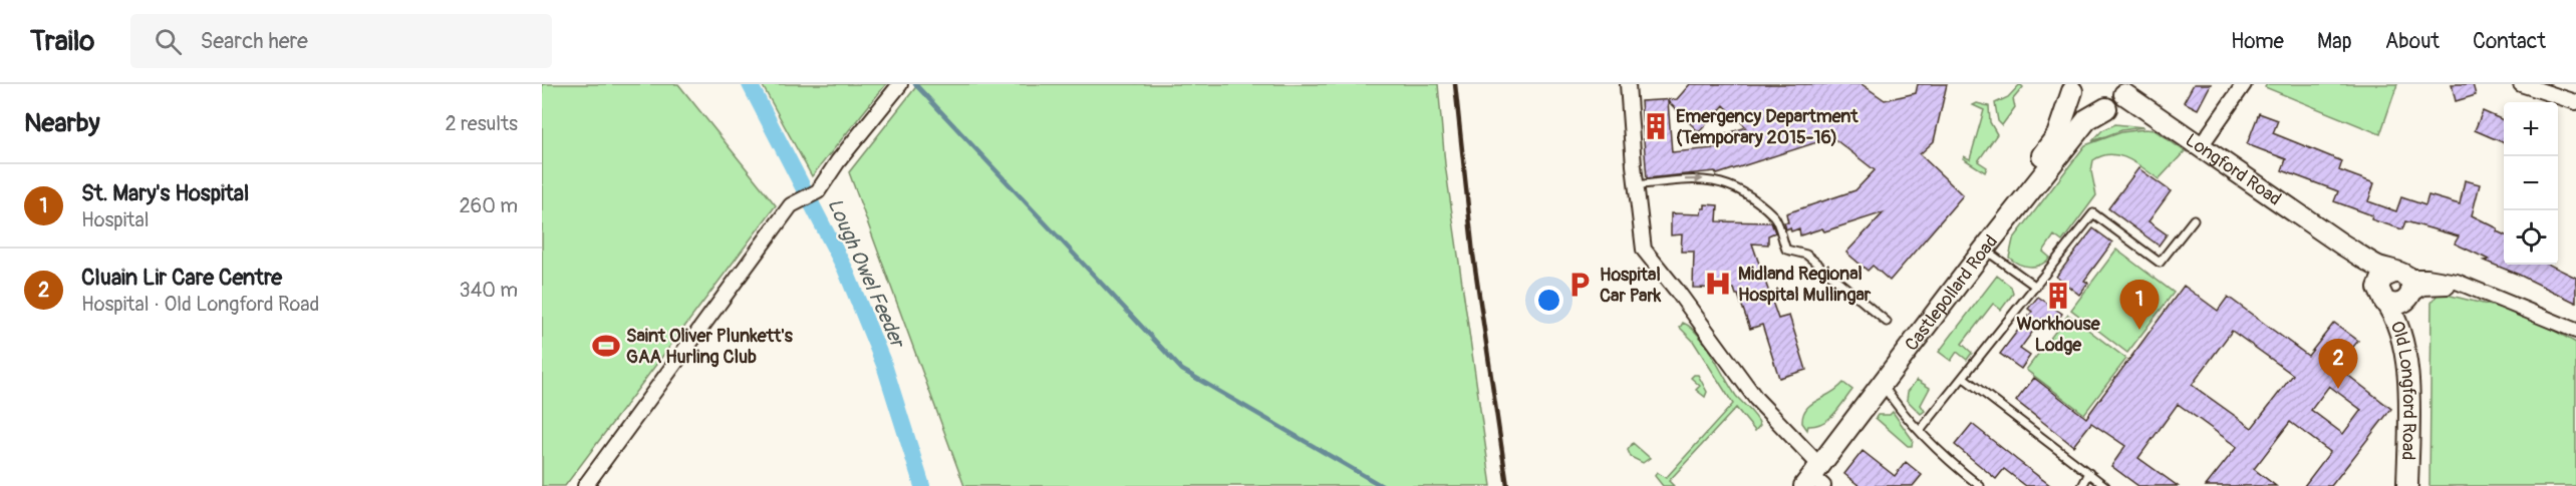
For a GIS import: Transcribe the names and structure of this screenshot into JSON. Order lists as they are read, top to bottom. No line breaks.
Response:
{"streets":{"main road":["Longford Road","Castlepollard Road","Old Longford Road"]},"crossings":[["Longford Road","Castlepollard Road"],["Longford Road","Old Longford Road"]],"water":["Lough Owel Feeder"],"places":{"building":["Emergency Department (Temporary 2015-16)","Workhouse Lodge"],"hospital":["Midland Regional Hospital Mullingar"],"parking":["Hospital Car Park"],"sports":["Saint Oliver Plunkett's GAA Hurling Club"]},"page":{"header":"Trailo","search":"Search here","nav":["Home","Map","About","Contact"],"heading":["Nearby","2 results"],"map_buttons":["+","−"],"list":[{"mark":"1","name":"St. Mary's Hospital","note":"Hospital","value":"260 m"},{"mark":"2","name":"Cluain Lir Care Centre","note":"Hospital · Old Longford Road","value":"340 m"}],"pins":["1","2"]}}
